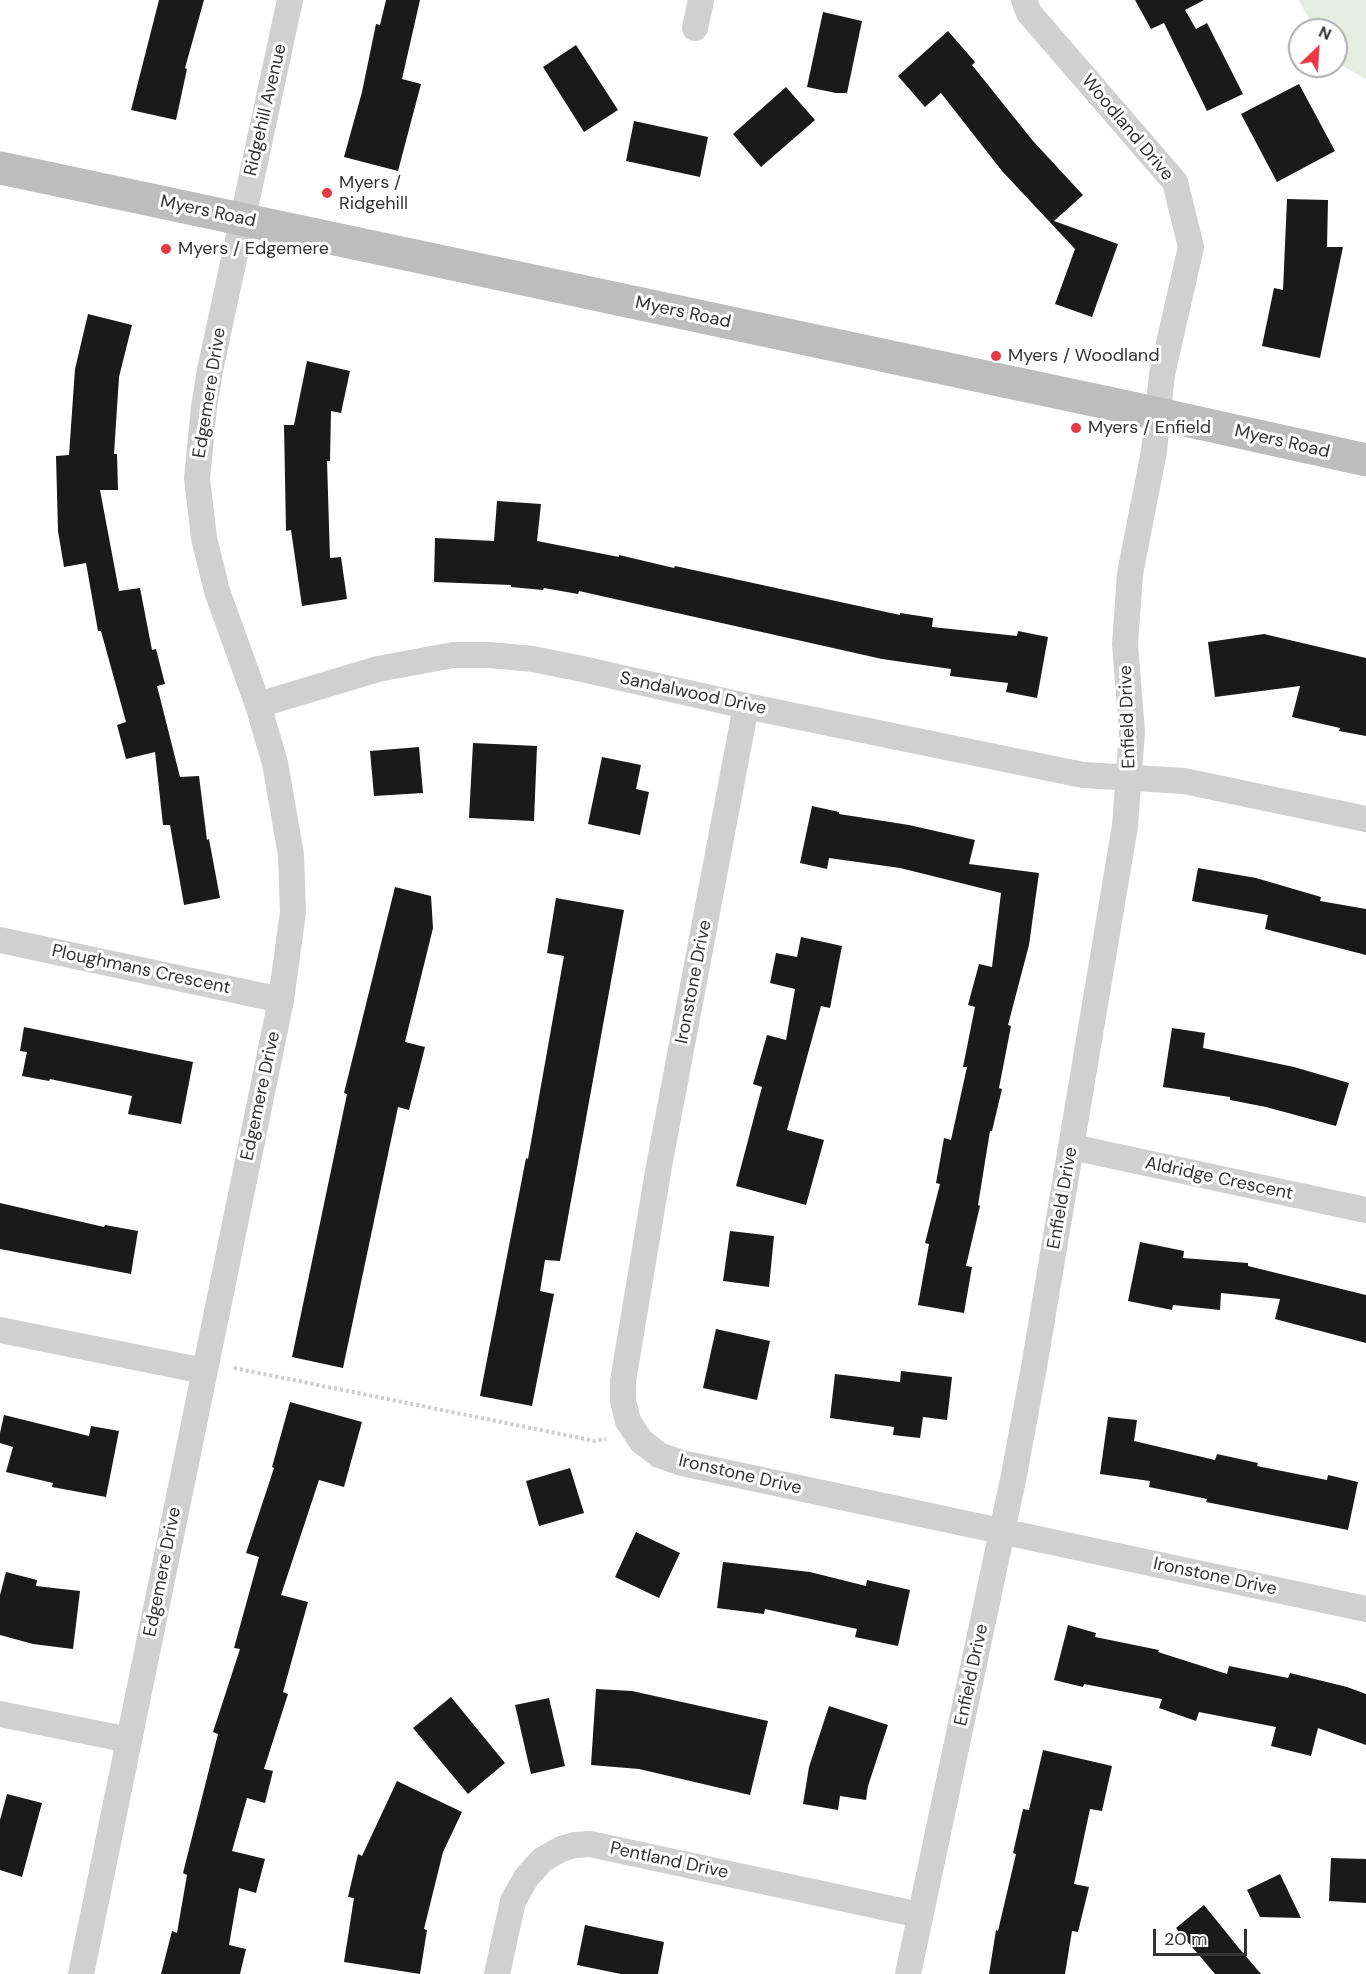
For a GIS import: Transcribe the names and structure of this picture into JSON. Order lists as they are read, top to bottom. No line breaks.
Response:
{"streets":{"main road":["Myers Road"],"street":["Ridgehill Avenue","Woodland Drive","Edgemere Drive","Sandalwood Drive","Enfield Drive","Ploughmans Crescent","Ironstone Drive","Aldridge Crescent","Pentland Drive"]},"crossings":[["Ridgehill Avenue","Myers Road"],["Ridgehill Avenue","Edgemere Drive"],["Woodland Drive","Myers Road"],["Woodland Drive","Enfield Drive"],["Myers Road","Edgemere Drive"],["Myers Road","Enfield Drive"],["Edgemere Drive","Sandalwood Drive"],["Edgemere Drive","Ploughmans Crescent"],["Sandalwood Drive","Enfield Drive"],["Sandalwood Drive","Ironstone Drive"],["Enfield Drive","Ironstone Drive"],["Enfield Drive","Aldridge Crescent"],["Enfield Drive","Pentland Drive"]],"places":["Myers / Ridgehill","Myers / Edgemere","Myers / Woodland","Myers / Enfield"],"scale_bar":"20 m","north":"top right"}
